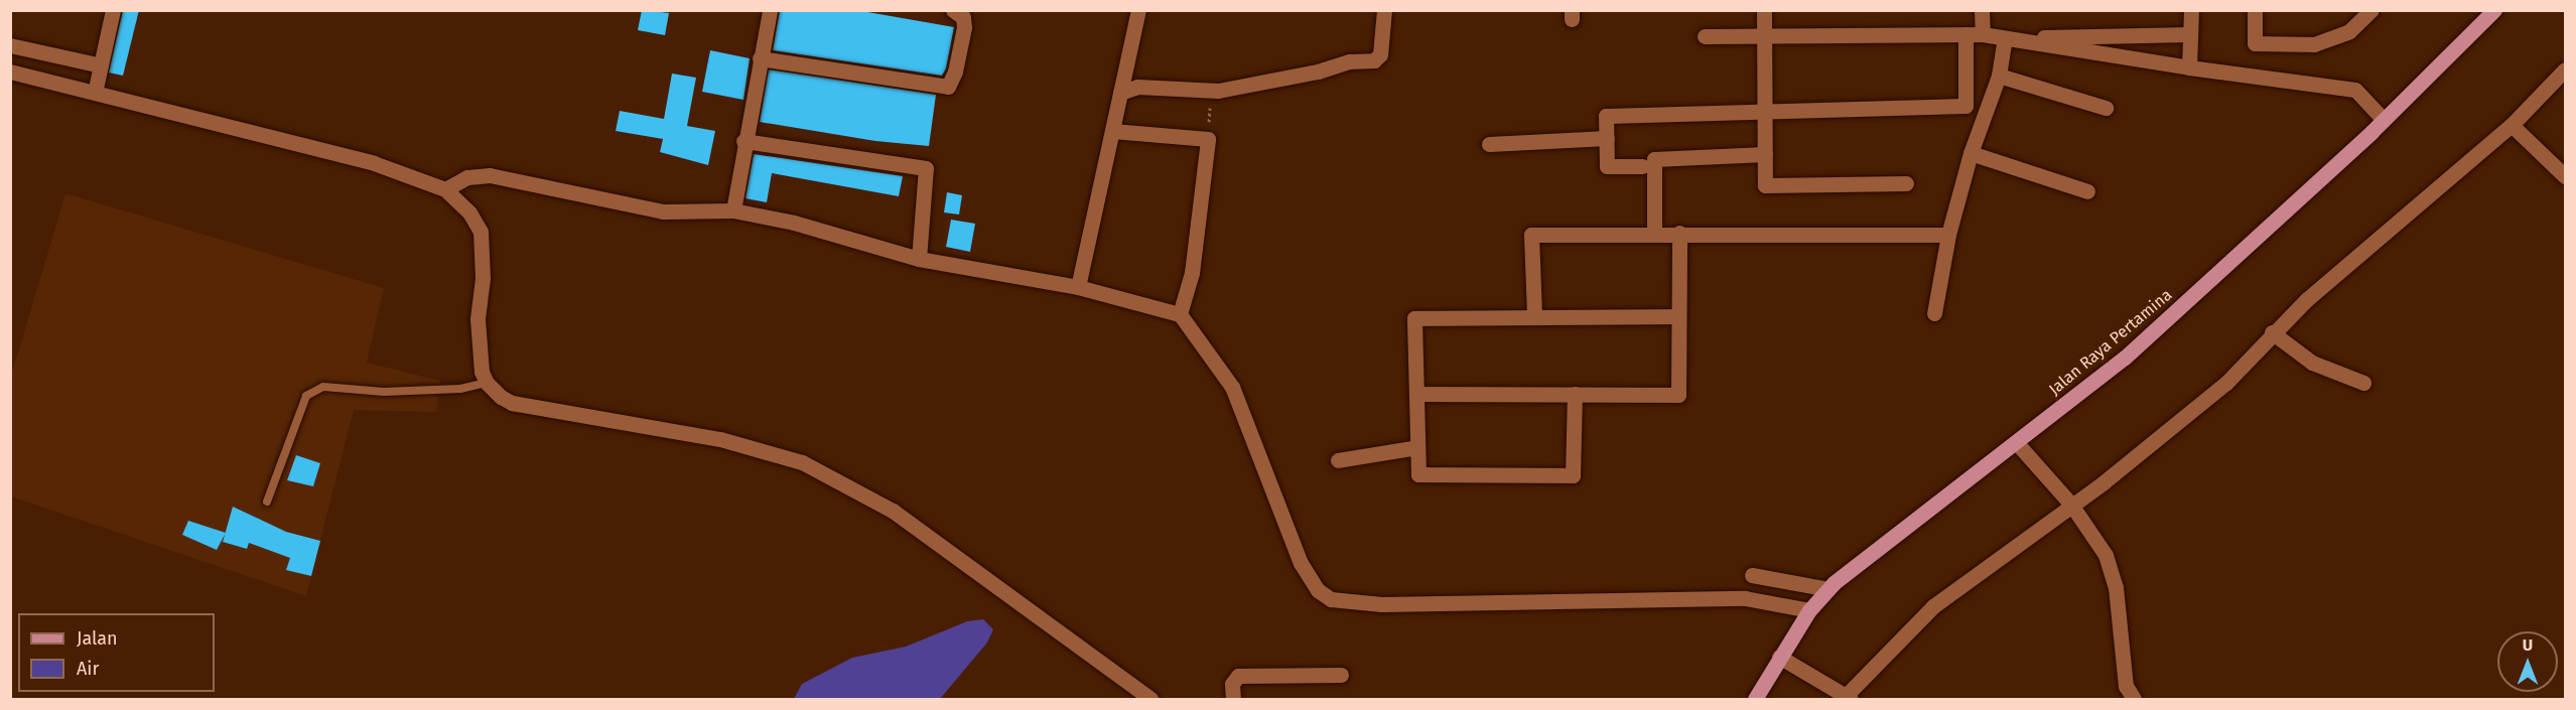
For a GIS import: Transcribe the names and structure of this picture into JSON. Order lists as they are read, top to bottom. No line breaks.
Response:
{"streets":{"main road":["Jalan Raya Pertamina"]},"legend":["Jalan","Air"],"north":"top"}
